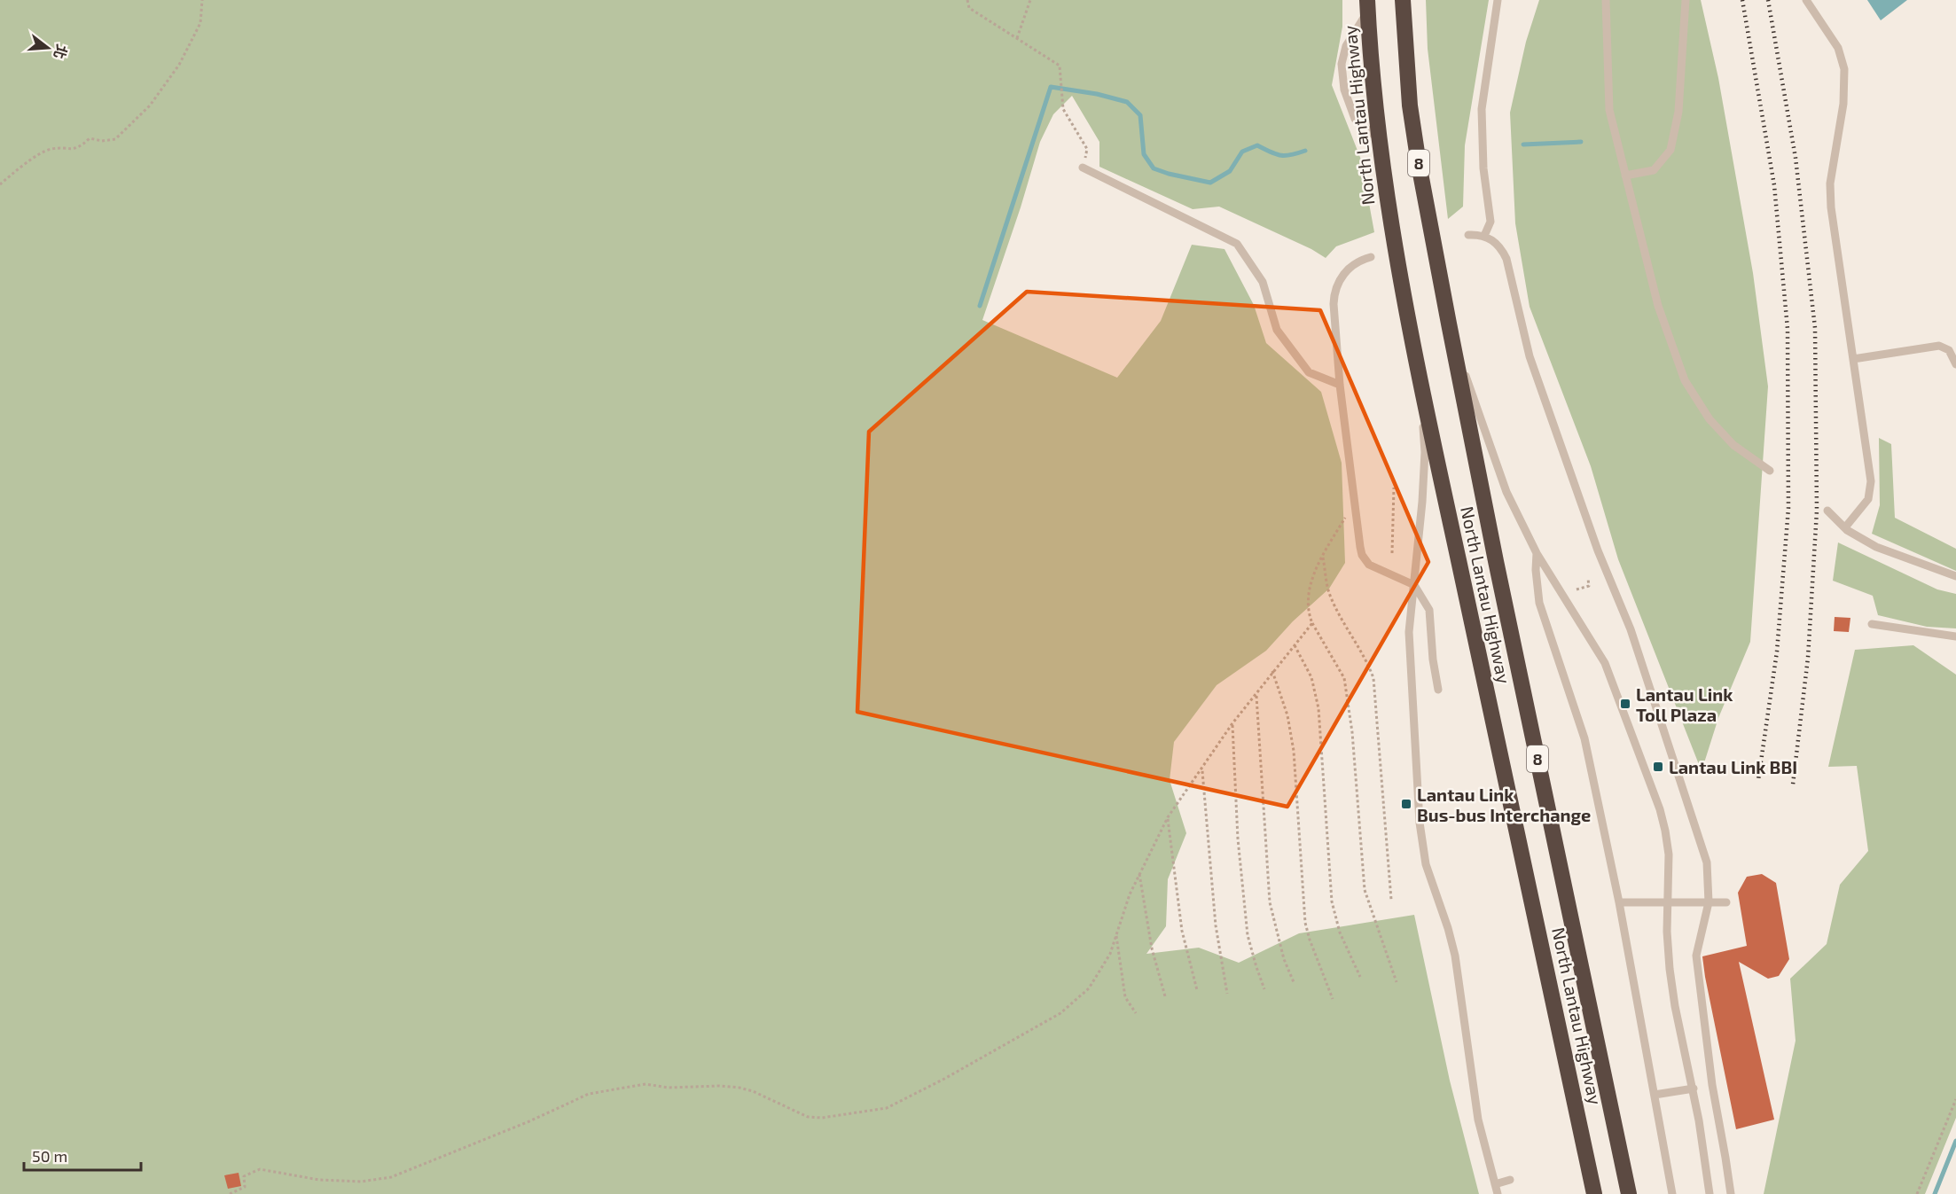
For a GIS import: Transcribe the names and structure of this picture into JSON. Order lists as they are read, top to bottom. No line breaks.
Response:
{"streets":{"highway":["North Lantau Highway","8"]},"places":{"transit":["Lantau Link Toll Plaza","Lantau Link BBI","Lantau Link Bus-bus Interchange"]},"scale_bar":"50 m","north":"right"}
